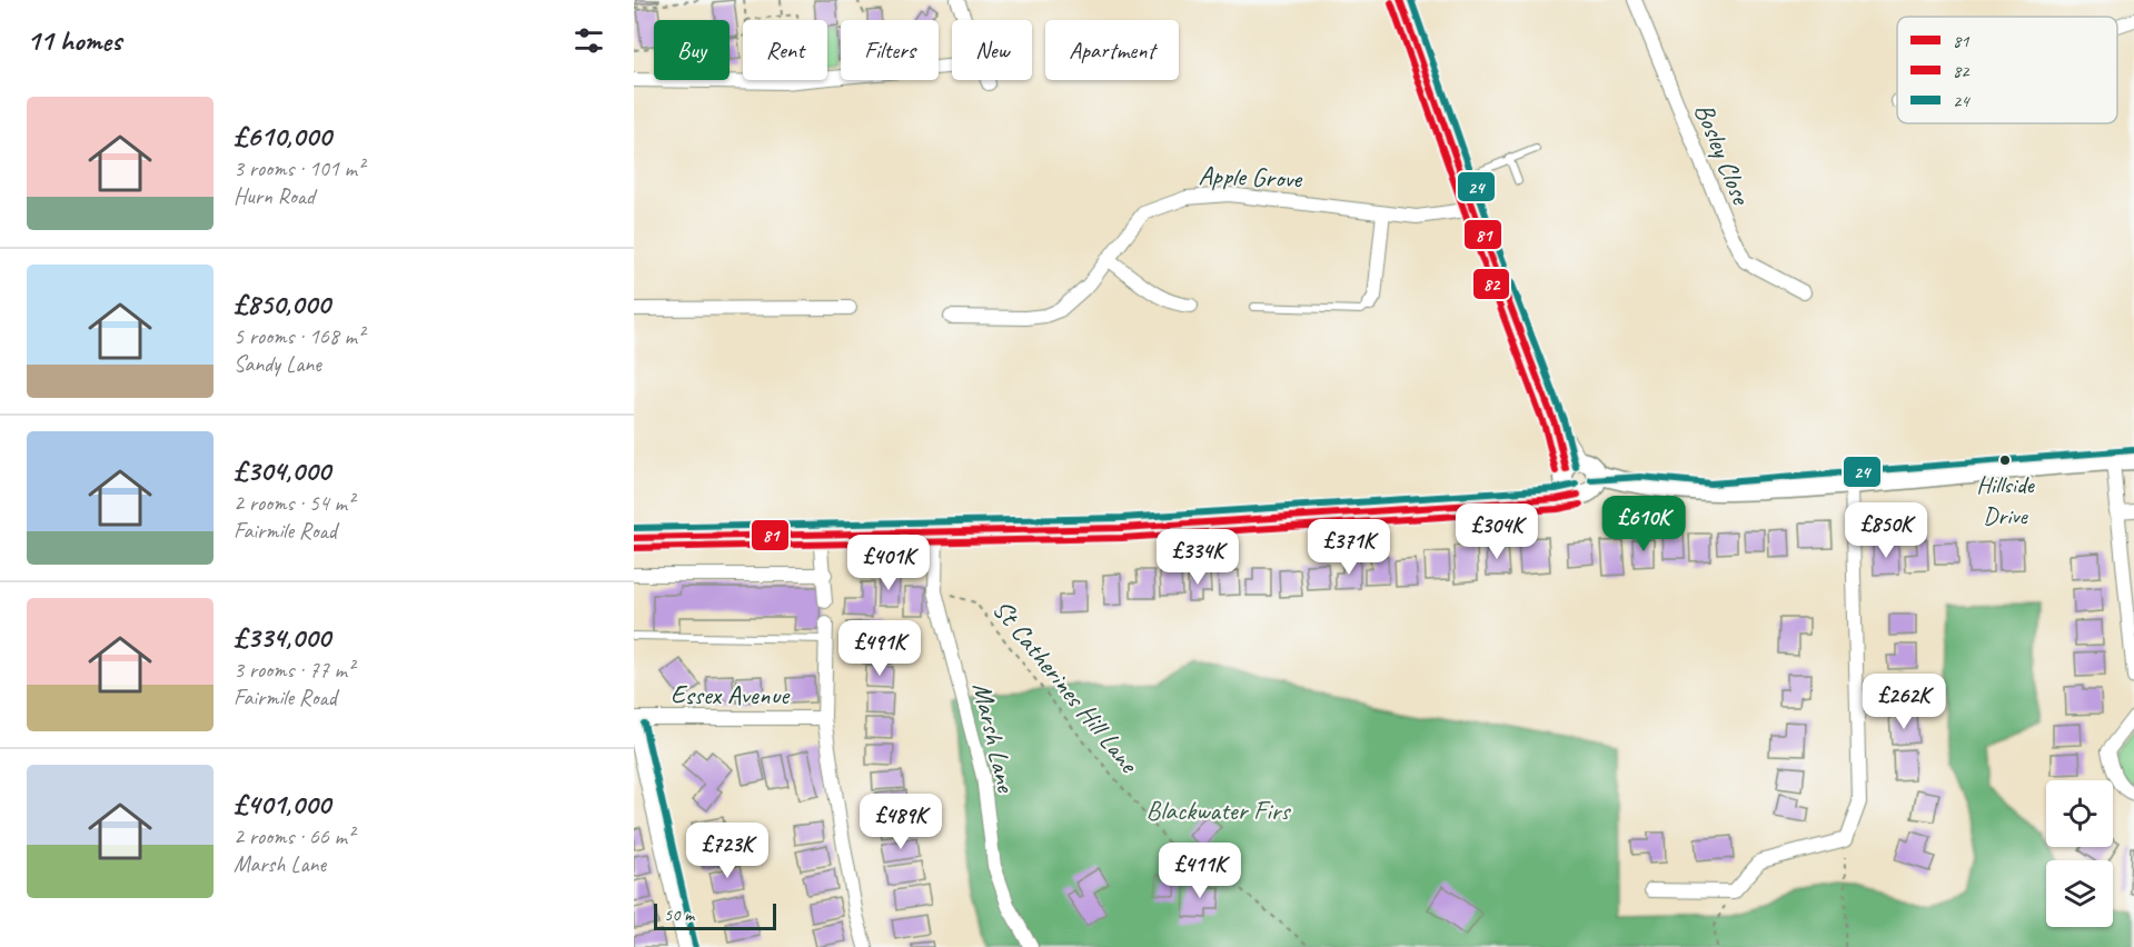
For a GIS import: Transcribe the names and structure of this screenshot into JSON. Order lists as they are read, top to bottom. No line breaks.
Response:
{"streets":{"street":["Bosley Close","Apple Grove","Essex Avenue","Marsh Lane"],"path":["St Catherines Hill Lane"]},"crossings":[["St Catherines Hill Lane","Marsh Lane"]],"parks":["Blackwater Firs"],"places":["Hillside Drive"],"lines":["transit line 81","transit line 24","transit line 82"],"legend":["81","82","24"],"scale_bar":"50 m","page":{"heading":"11 homes","chip":["Buy","Rent","Filters","New","Apartment"],"list":[{"name":"£610,000","note":"3 rooms · 101 m² · Hurn Road"},{"name":"£850,000","note":"5 rooms · 168 m² · Sandy Lane"},{"name":"£304,000","note":"2 rooms · 54 m² · Fairmile Road"},{"name":"£334,000","note":"3 rooms · 77 m² · Fairmile Road"},{"name":"£401,000","note":"2 rooms · 66 m² · Marsh Lane"}],"price":["£610K","£850K","£304K","£371K","£334K","£401K","£491K","£262K","£489K","£723K","£411K"],"scale":"50 m"}}
